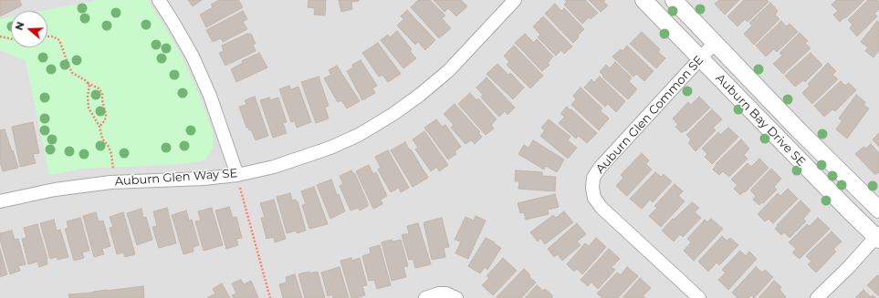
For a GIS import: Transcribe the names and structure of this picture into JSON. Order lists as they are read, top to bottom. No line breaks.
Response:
{"streets":{"street":["Auburn Glen Common SE","Auburn Bay Drive SE","Auburn Glen Way SE"]},"crossings":[["Auburn Glen Common SE","Auburn Bay Drive SE"]],"north":"left"}
